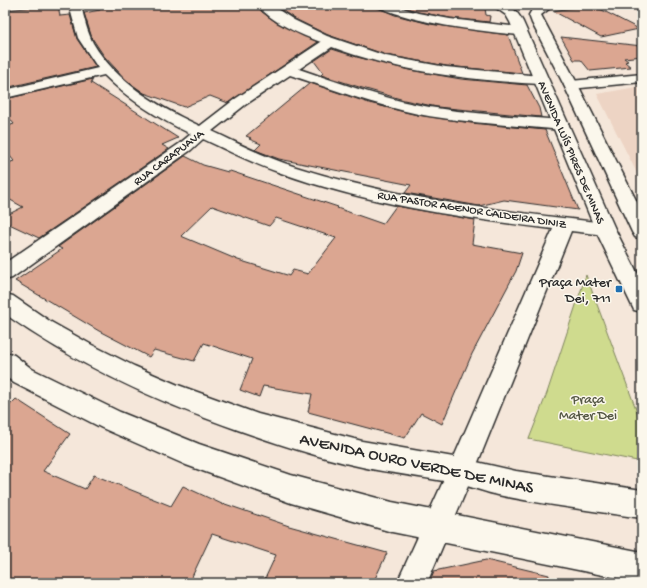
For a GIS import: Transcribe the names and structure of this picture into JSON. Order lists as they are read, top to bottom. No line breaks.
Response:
{"streets":{"main road":["AVENIDA LUÍS PIRES DE MINAS","AVENIDA OURO VERDE DE MINAS"],"street":["RUA CARAPUAVA","RUA PASTOR AGENOR CALDEIRA DINIZ"]},"crossings":[["AVENIDA LUÍS PIRES DE MINAS","RUA PASTOR AGENOR CALDEIRA DINIZ"],["RUA CARAPUAVA","RUA PASTOR AGENOR CALDEIRA DINIZ"]],"parks":["Praça Mater Dei"],"places":{"transit":["Praça Mater Dei, 711"]}}
